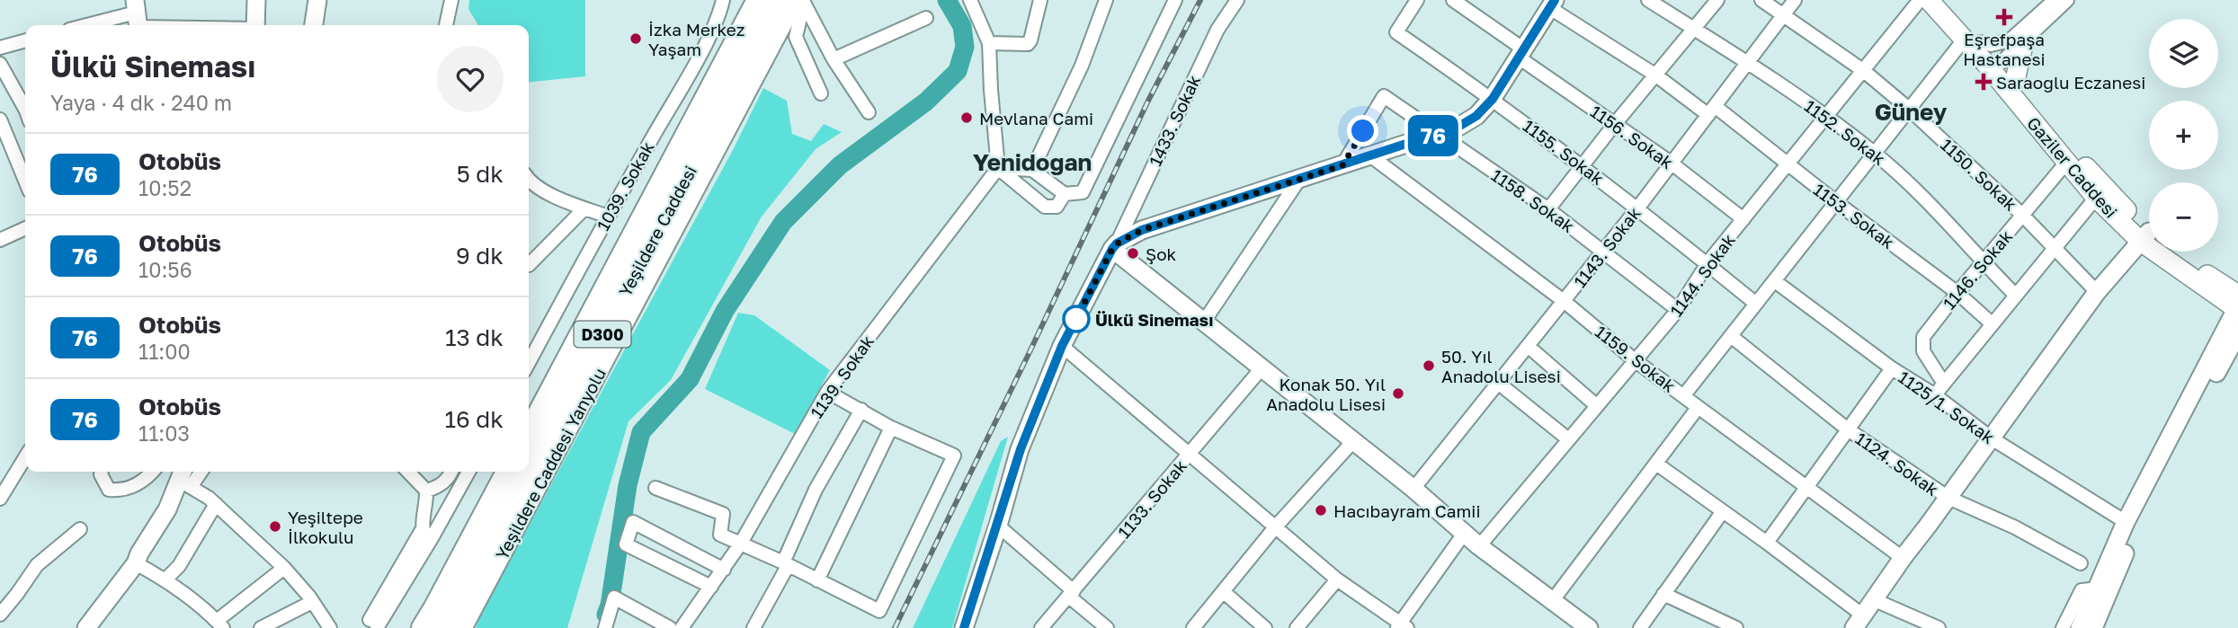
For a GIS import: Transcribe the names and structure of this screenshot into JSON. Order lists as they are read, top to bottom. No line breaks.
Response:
{"streets":{"highway":["Yeşildere Caddesi","D300"],"main road":["Gaziler Caddesi","Yeşildere Caddesi Yanyolu"],"street":["1433. Sokak","1152. Sokak","1156. Sokak","1155. Sokak","1150. Sokak","1039. Sokak","1158. Sokak","1153. Sokak","1143. Sokak","1146. Sokak","1144. Sokak","1159. Sokak","1139. Sokak","1125/1. Sokak","1124. Sokak","1133. Sokak"]},"crossings":[["1152. Sokak","1143. Sokak"],["1152. Sokak","1146. Sokak"],["1152. Sokak","1144. Sokak"],["1156. Sokak","1143. Sokak"],["1156. Sokak","1144. Sokak"],["1155. Sokak","1143. Sokak"],["1155. Sokak","1144. Sokak"],["Gaziler Caddesi","1146. Sokak"],["1150. Sokak","1143. Sokak"],["1150. Sokak","1146. Sokak"],["1150. Sokak","1144. Sokak"],["1158. Sokak","1143. Sokak"],["1158. Sokak","1144. Sokak"],["1153. Sokak","1143. Sokak"],["1153. Sokak","1146. Sokak"],["1153. Sokak","1144. Sokak"],["Yeşildere Caddesi","Yeşildere Caddesi Yanyolu"],["1143. Sokak","1159. Sokak"],["1144. Sokak","1159. Sokak"]],"districts":["Güney","Yenidoğan"],"places":{"health":["Eşrefpaşa Hastanesi","Saraoğlu Eczanesi"],"other":["İzka Merkez Yaşam","Mevlana Cami","Şok","Ülkü Sineması","50. Yıl Anadolu Lisesi","Konak 50. Yıl Anadolu Lisesi","Hacıbayram Camii","Yeşiltepe İlkokulu"]},"lines":["bus line 76"],"page":{"on_map":"76","map_buttons":["+","−"],"heading":["Ülkü Sineması","Yaya · 4 dk · 240 m"],"list":[{"mark":"76","name":"Otobüs","note":"10:52","value":"5 dk"},{"mark":"76","name":"Otobüs","note":"10:56","value":"9 dk"},{"mark":"76","name":"Otobüs","note":"11:00","value":"13 dk"},{"mark":"76","name":"Otobüs","note":"11:03","value":"16 dk"}]}}
